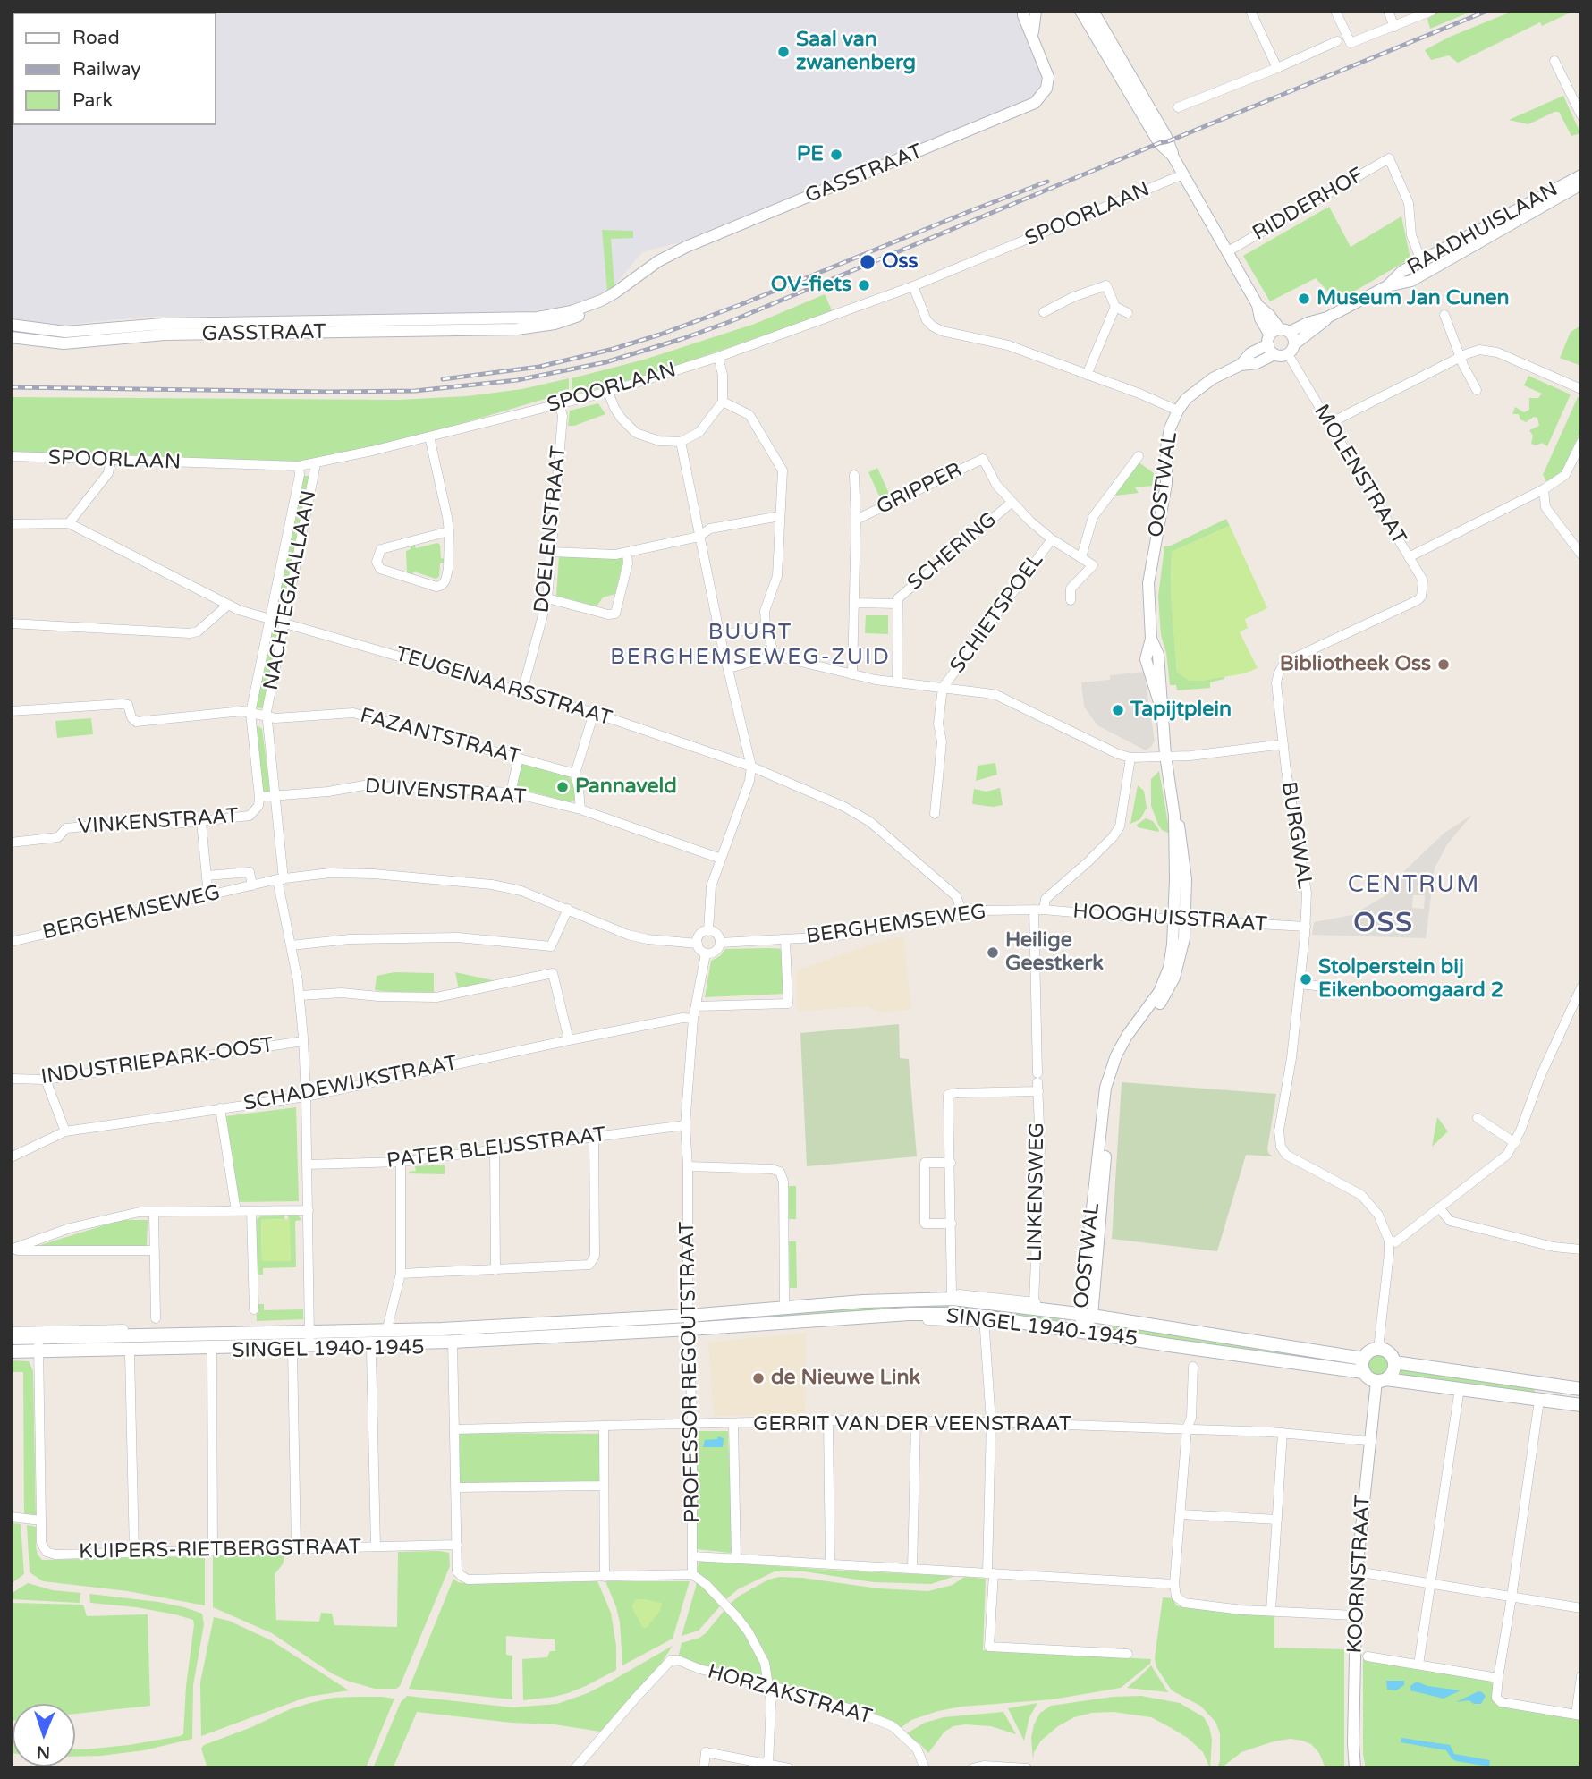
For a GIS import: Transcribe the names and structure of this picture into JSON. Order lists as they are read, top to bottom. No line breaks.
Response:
{"streets":{"main road":["SINGEL 1940-1945"],"street":["GASSTRAAT","RIDDERHOF","SPOORLAAN","RAADHUISLAAN","MOLENSTRAAT","OOSTWAL","GRIPPER","DOELENSTRAAT","SCHERING","NACHTEGAALLAAN","SCHIETSPOEL","TEUGENAARSSTRAAT","FAZANTSTRAAT","DUIVENSTRAAT","VINKENSTRAAT","BURGWAL","BERGHEMSEWEG","HOOGHUISSTRAAT","INDUSTRIEPARK-OOST","SCHADEWIJKSTRAAT","PATER BLEIJSSTRAAT","LINKENSWEG","PROFESSOR REGOUTSTRAAT","GERRIT VAN DER VEENSTRAAT","KUIPERS-RIETBERGSTRAAT","KOORNSTRAAT","HORZAKSTRAAT"]},"crossings":[["RIDDERHOF","RAADHUISLAAN"],["SPOORLAAN","DOELENSTRAAT"],["SPOORLAAN","NACHTEGAALLAAN"],["RAADHUISLAAN","OOSTWAL"],["MOLENSTRAAT","BURGWAL"],["OOSTWAL","HOOGHUISSTRAAT"],["OOSTWAL","SINGEL 1940-1945"],["GRIPPER","SCHERING"],["DOELENSTRAAT","TEUGENAARSSTRAAT"],["NACHTEGAALLAAN","TEUGENAARSSTRAAT"],["NACHTEGAALLAAN","FAZANTSTRAAT"],["NACHTEGAALLAAN","DUIVENSTRAAT"],["NACHTEGAALLAAN","VINKENSTRAAT"],["NACHTEGAALLAAN","BERGHEMSEWEG"],["NACHTEGAALLAAN","INDUSTRIEPARK-OOST"],["NACHTEGAALLAAN","SCHADEWIJKSTRAAT"],["NACHTEGAALLAAN","PATER BLEIJSSTRAAT"],["NACHTEGAALLAAN","SINGEL 1940-1945"],["TEUGENAARSSTRAAT","BERGHEMSEWEG"],["DUIVENSTRAAT","VINKENSTRAAT"],["BURGWAL","HOOGHUISSTRAAT"],["BERGHEMSEWEG","HOOGHUISSTRAAT"],["BERGHEMSEWEG","LINKENSWEG"],["BERGHEMSEWEG","PROFESSOR REGOUTSTRAAT"],["HOOGHUISSTRAAT","LINKENSWEG"],["SCHADEWIJKSTRAAT","PROFESSOR REGOUTSTRAAT"],["PATER BLEIJSSTRAAT","PROFESSOR REGOUTSTRAAT"],["LINKENSWEG","SINGEL 1940-1945"],["SINGEL 1940-1945","PROFESSOR REGOUTSTRAAT"],["SINGEL 1940-1945","KOORNSTRAAT"],["PROFESSOR REGOUTSTRAAT","GERRIT VAN DER VEENSTRAAT"],["GERRIT VAN DER VEENSTRAAT","KOORNSTRAAT"]],"districts":["BUURT BERGHEMSEWEG-ZUID","CENTRUM","OSS"],"places":["Saal van zwanenberg","PE","Oss","OV-fiets","Museum Jan Cunen","Bibliotheek Oss","Tapijtplein","Pannaveld","Heilige Geestkerk","Stolperstein bij Eikenboomgaard 2","de Nieuwe Link"],"legend":["Road","Railway","Park"],"north":"bottom"}
